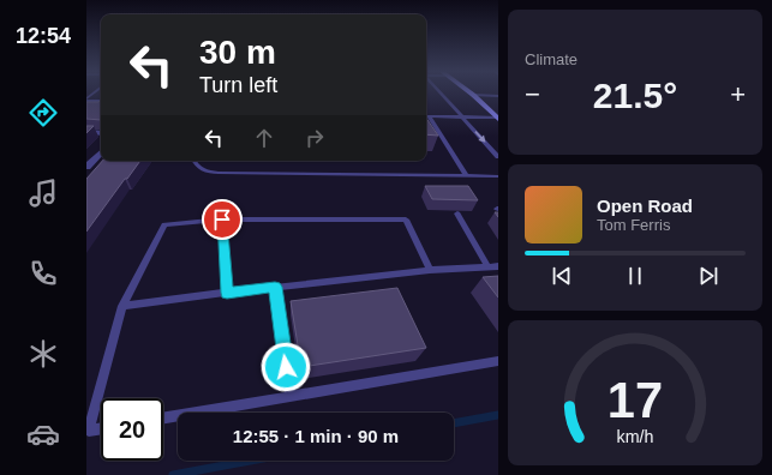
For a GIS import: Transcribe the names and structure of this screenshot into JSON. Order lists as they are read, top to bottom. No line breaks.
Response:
{"page":{"tabs":"12:54","tile":"Climate","turn":["30 m","Turn left"],"heat":["−","21.5°","+"],"song":["Open Road","Tom Ferris"],"limit":"20","trip":"12:55 · 1 min · 90 m","gauge":["17","km/h"]}}
